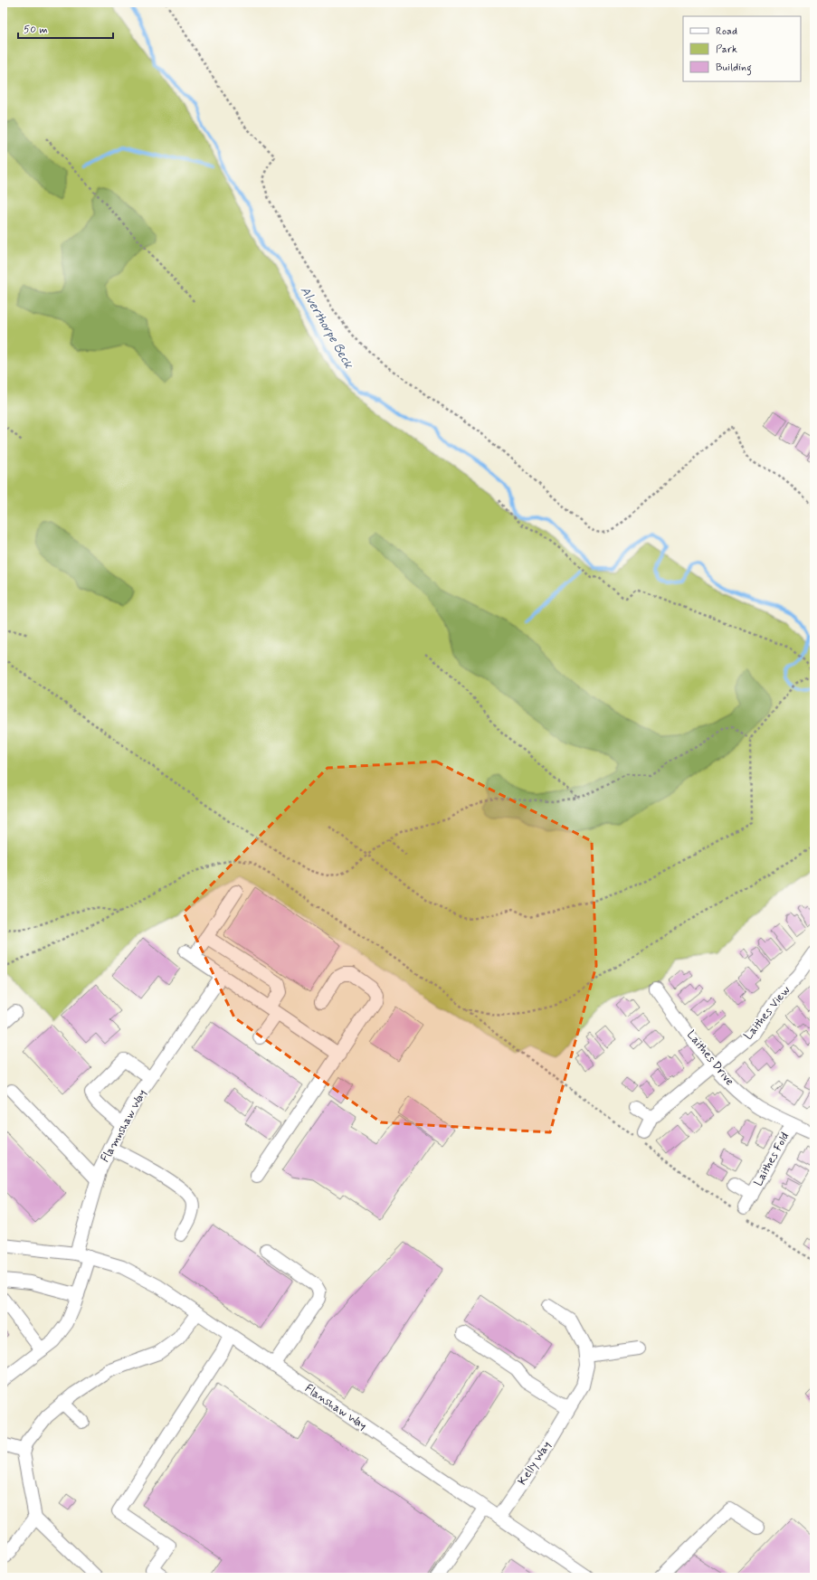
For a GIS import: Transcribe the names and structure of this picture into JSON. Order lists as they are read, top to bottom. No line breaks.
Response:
{"streets":{"street":["Laithes View","Laithes Drive","Flamnshaw Way","Laithes Fold","Flanshaw Way","Kelly Way"]},"crossings":[["Laithes View","Laithes Drive"],["Laithes Drive","Laithes Fold"],["Flamnshaw Way","Flanshaw Way"],["Flanshaw Way","Kelly Way"]],"water":["Alverthorpe Beck"],"legend":["Road","Park","Building"],"scale_bar":"50 m"}
